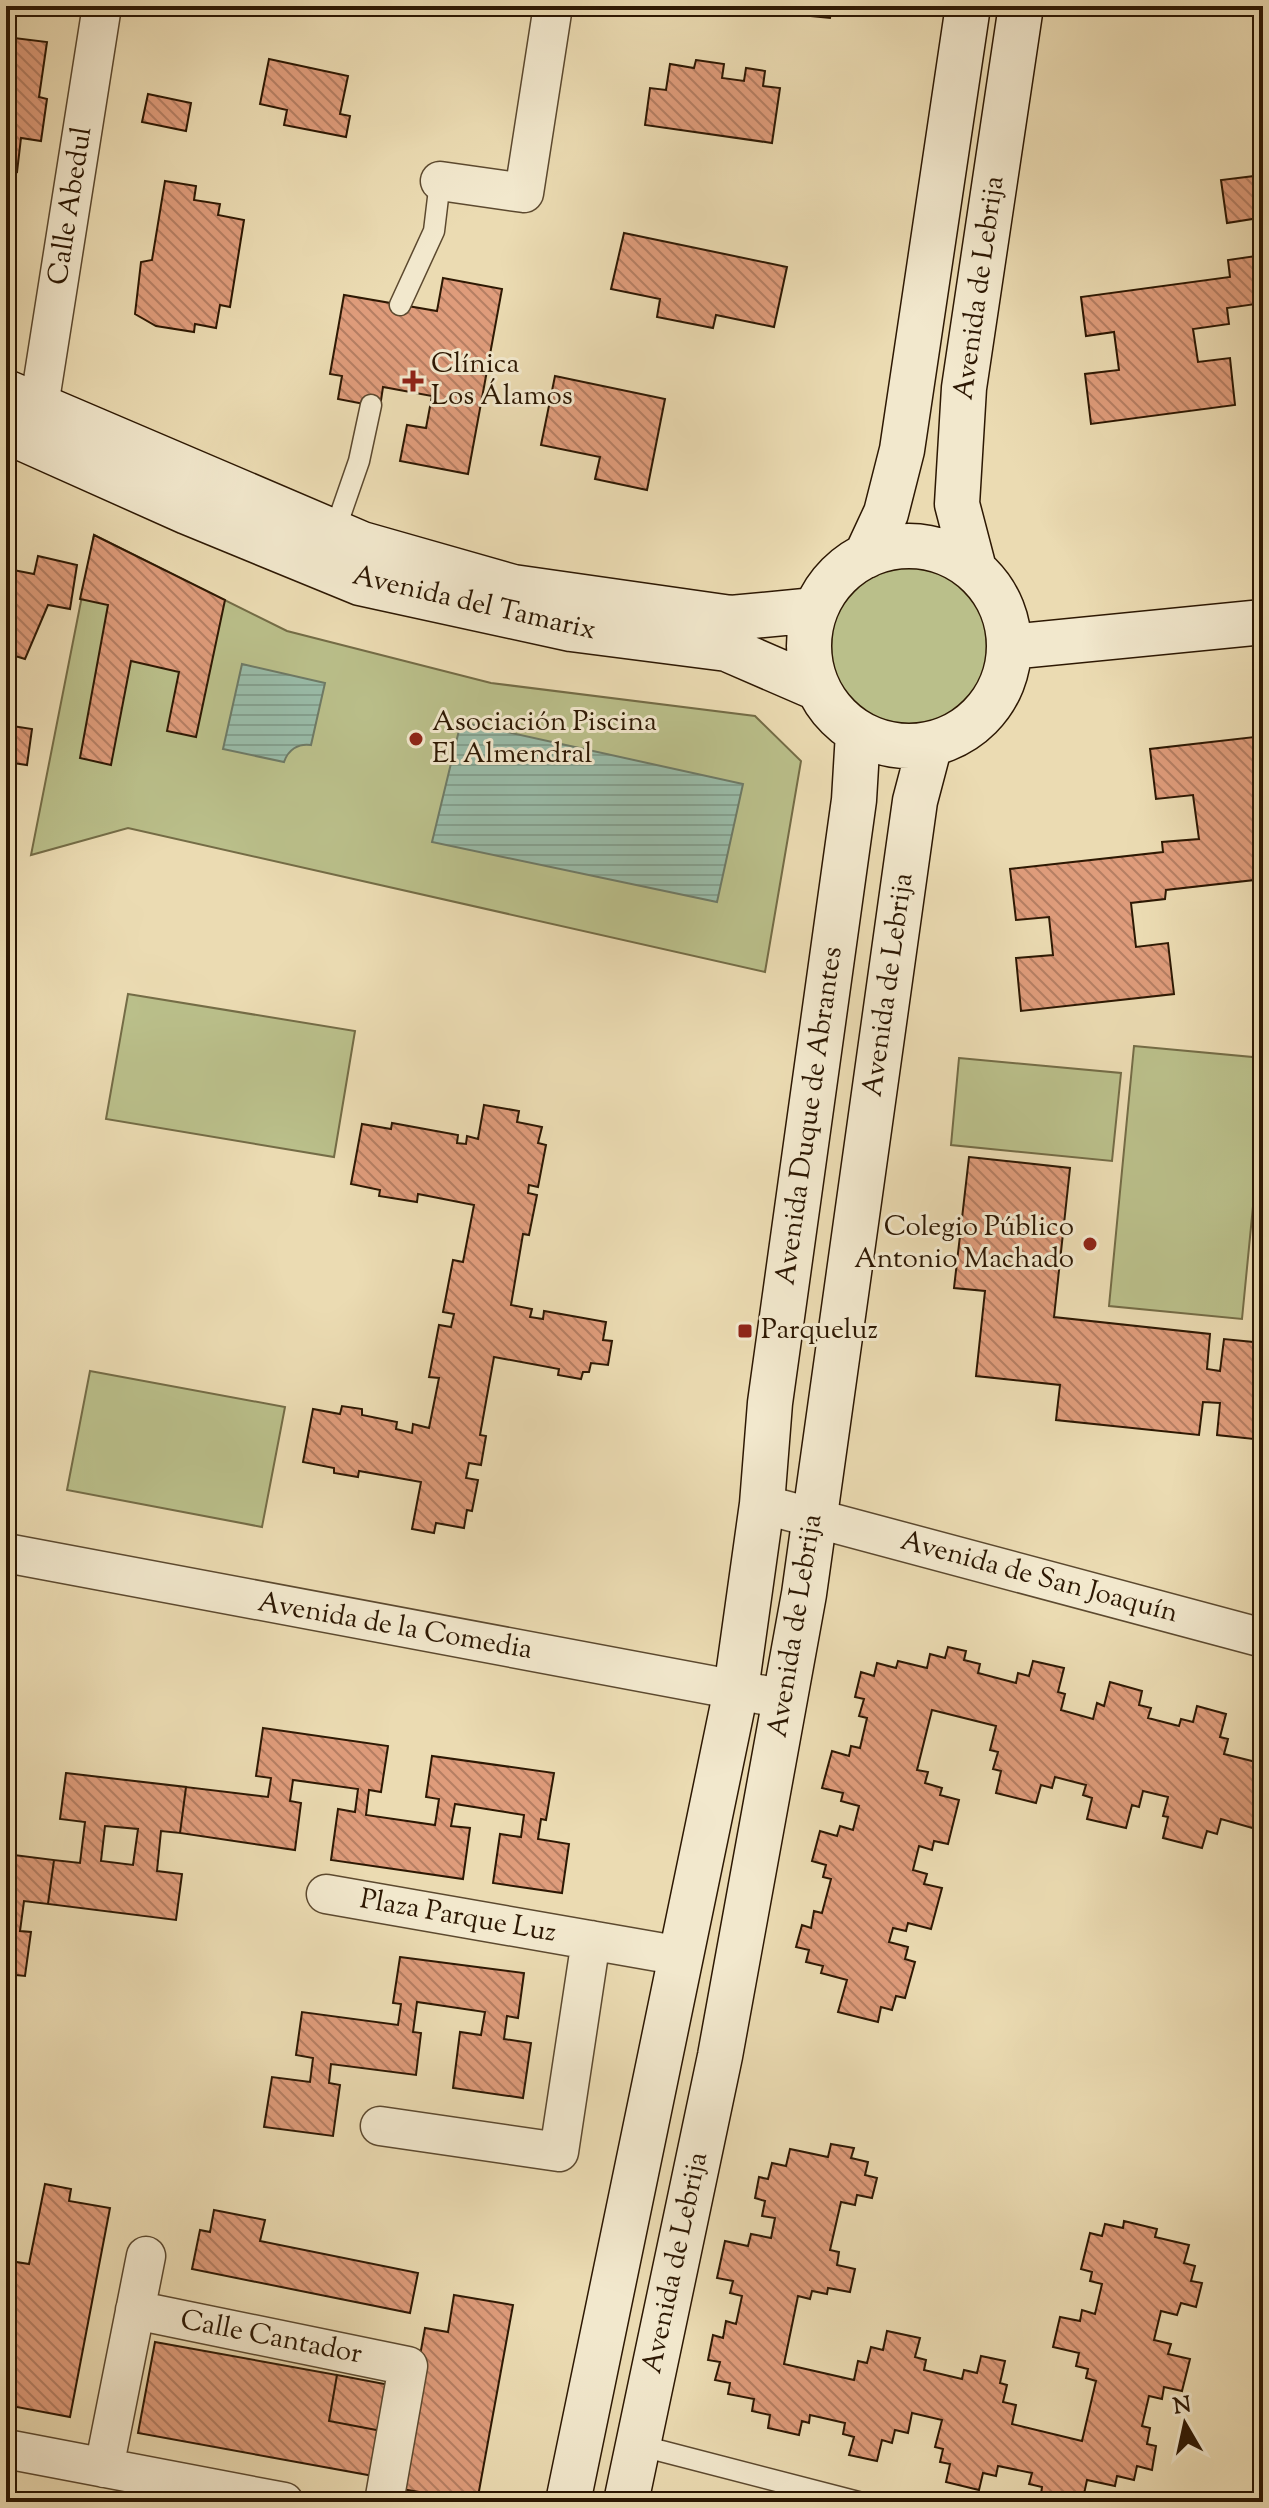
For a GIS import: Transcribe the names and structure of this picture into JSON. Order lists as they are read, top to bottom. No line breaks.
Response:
{"streets":{"main road":["Avenida de Lebrija","Avenida del Tamarix","Avenida Duque de Abrantes"],"street":["Calle Abedul","Avenida de San Joaquín","Avenida de la Comedia","Plaza Parque Luz","Calle Cantador"]},"crossings":[["Calle Abedul","Avenida del Tamarix"],["Avenida de Lebrija","Avenida del Tamarix"],["Avenida de Lebrija","Avenida Duque de Abrantes"],["Avenida de Lebrija","Avenida de San Joaquín"],["Avenida de Lebrija","Avenida de la Comedia"],["Avenida de Lebrija","Plaza Parque Luz"],["Avenida del Tamarix","Avenida Duque de Abrantes"],["Avenida Duque de Abrantes","Avenida de San Joaquín"],["Avenida Duque de Abrantes","Avenida de la Comedia"]],"places":{"health":["Clínica Los Álamos"],"other":["Asociación Piscina El Almendral","Colegio Público Antonio Machado"],"transit":["Parqueluz"]},"north":"top"}
